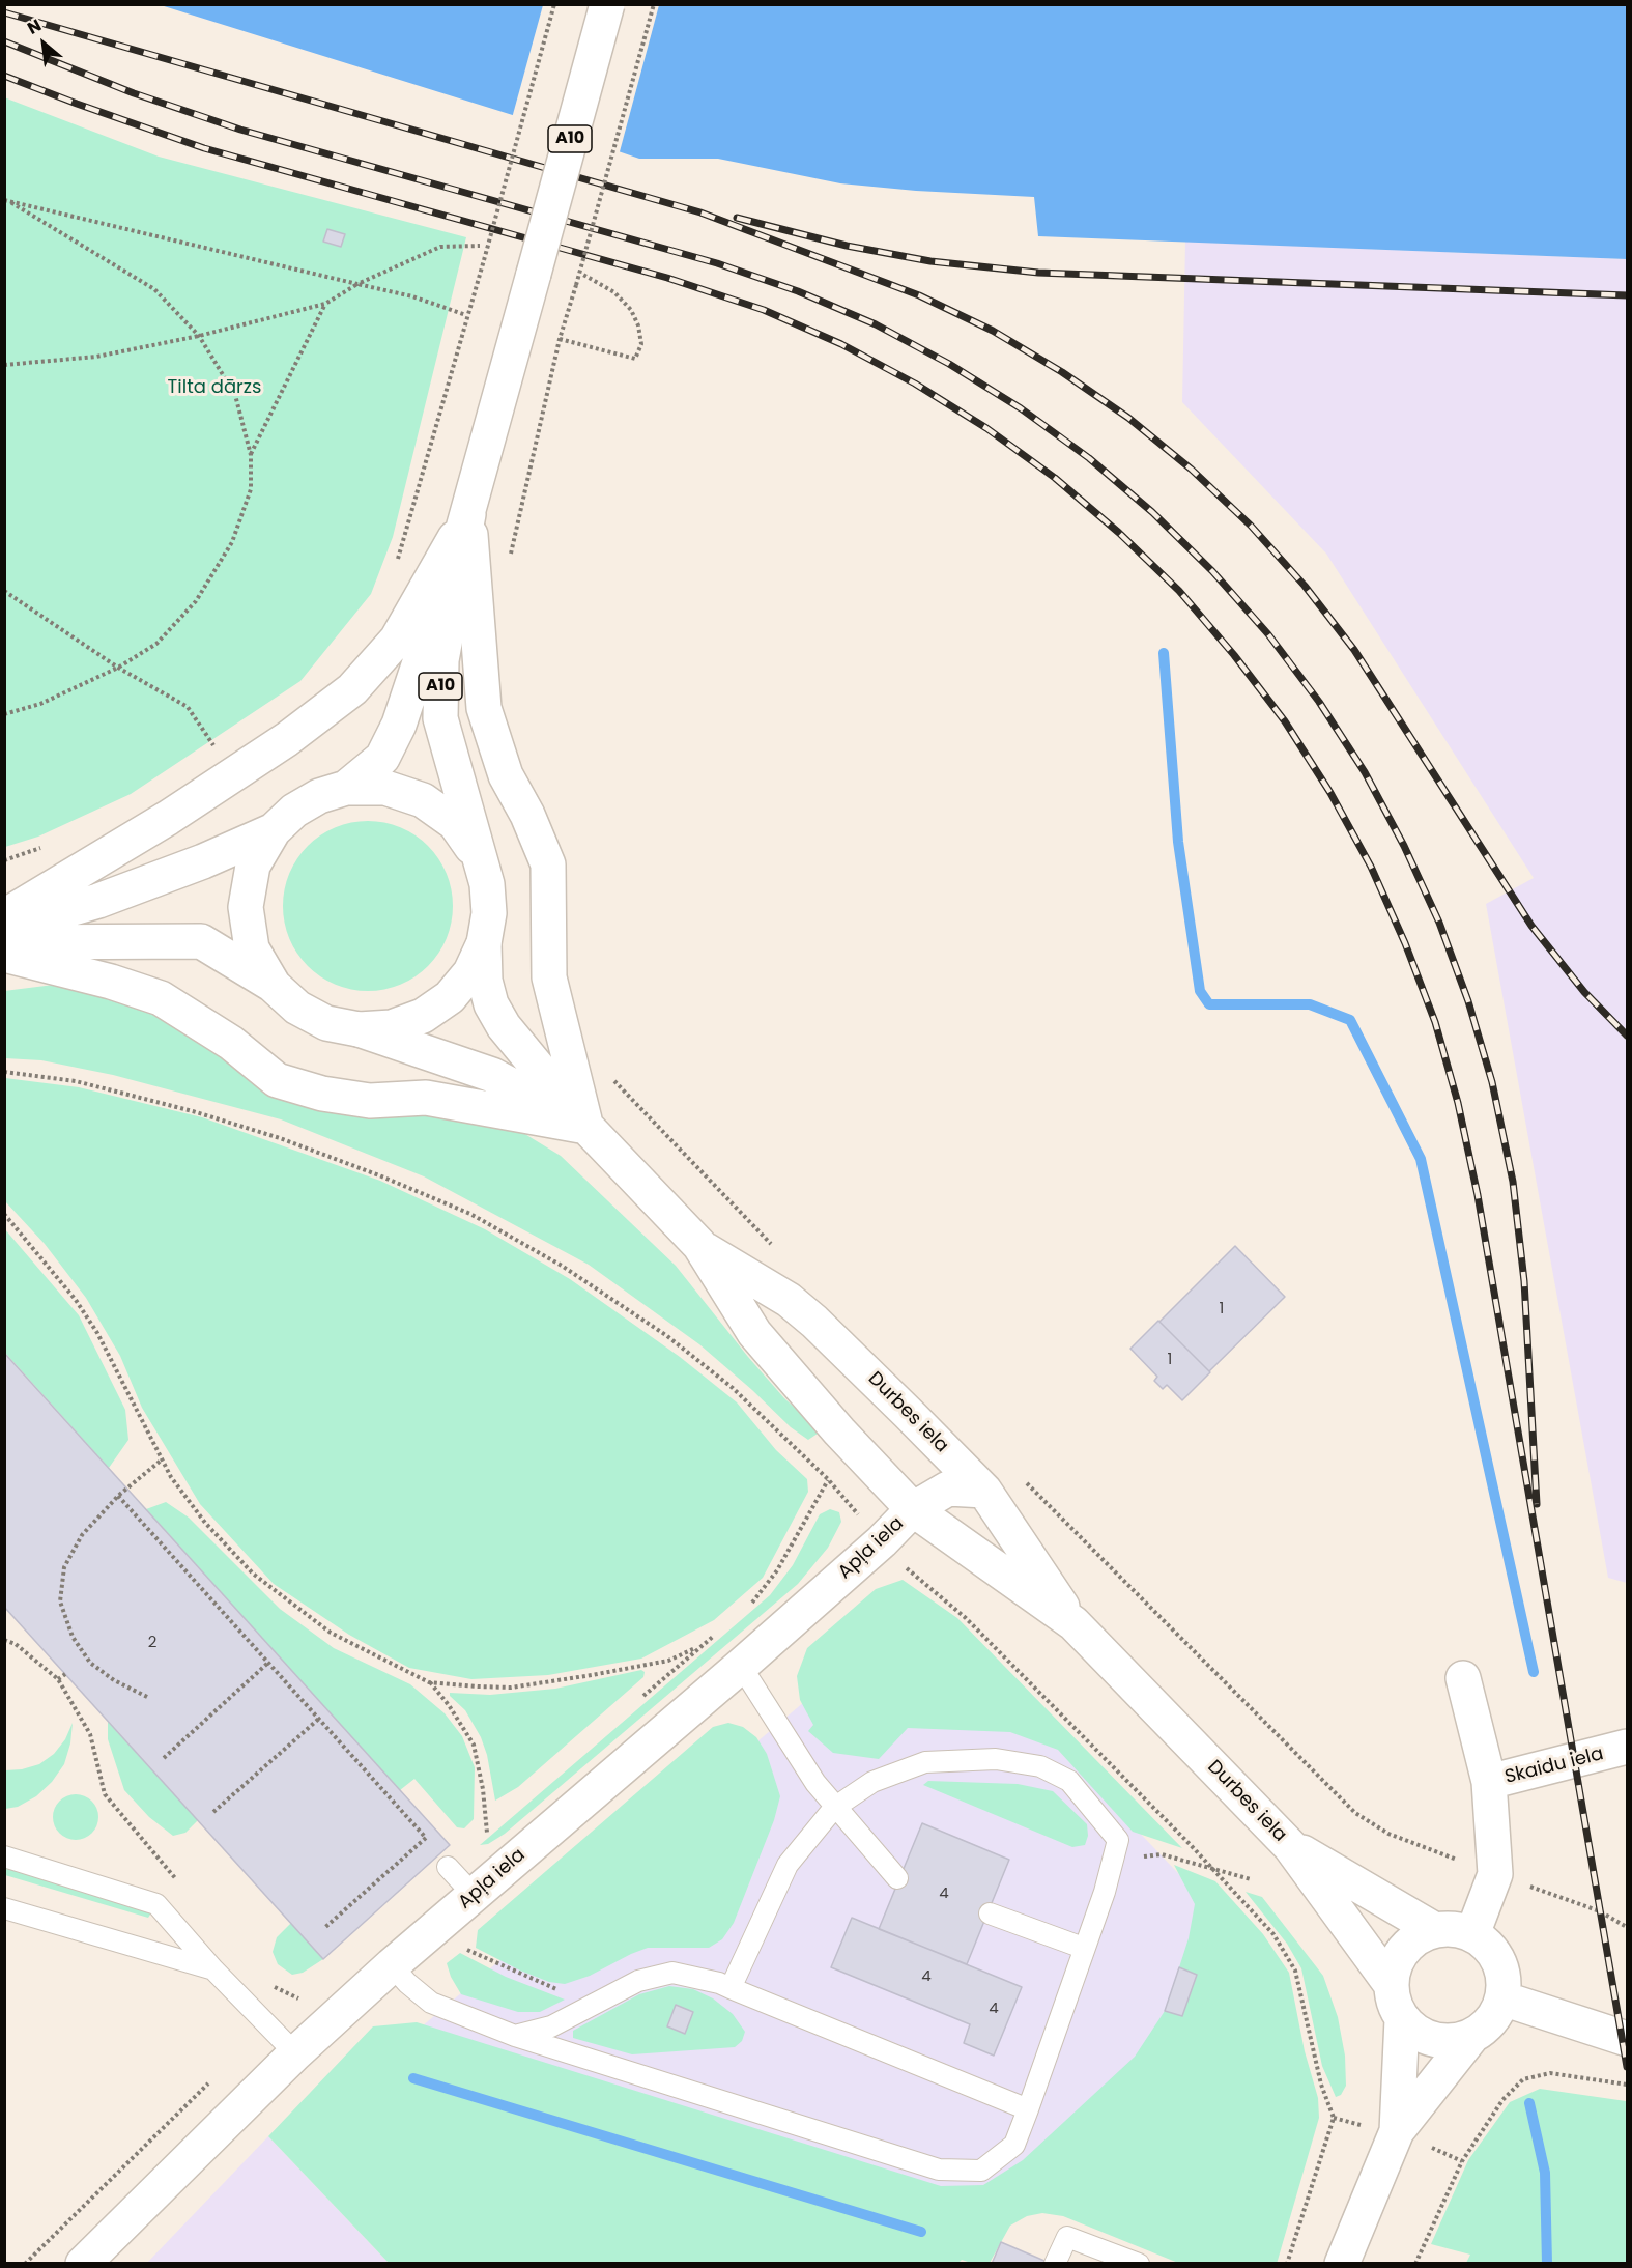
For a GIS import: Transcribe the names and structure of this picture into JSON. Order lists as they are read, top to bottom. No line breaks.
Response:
{"streets":{"main road":["A10","Durbes iela","Apļa iela","Skaidu iela"]},"crossings":[["Durbes iela","Apļa iela"],["Durbes iela","Skaidu iela"]],"parks":["Tilta dārzs"],"house_numbers":["1","1","2","4","4","4"],"north":"top left"}
